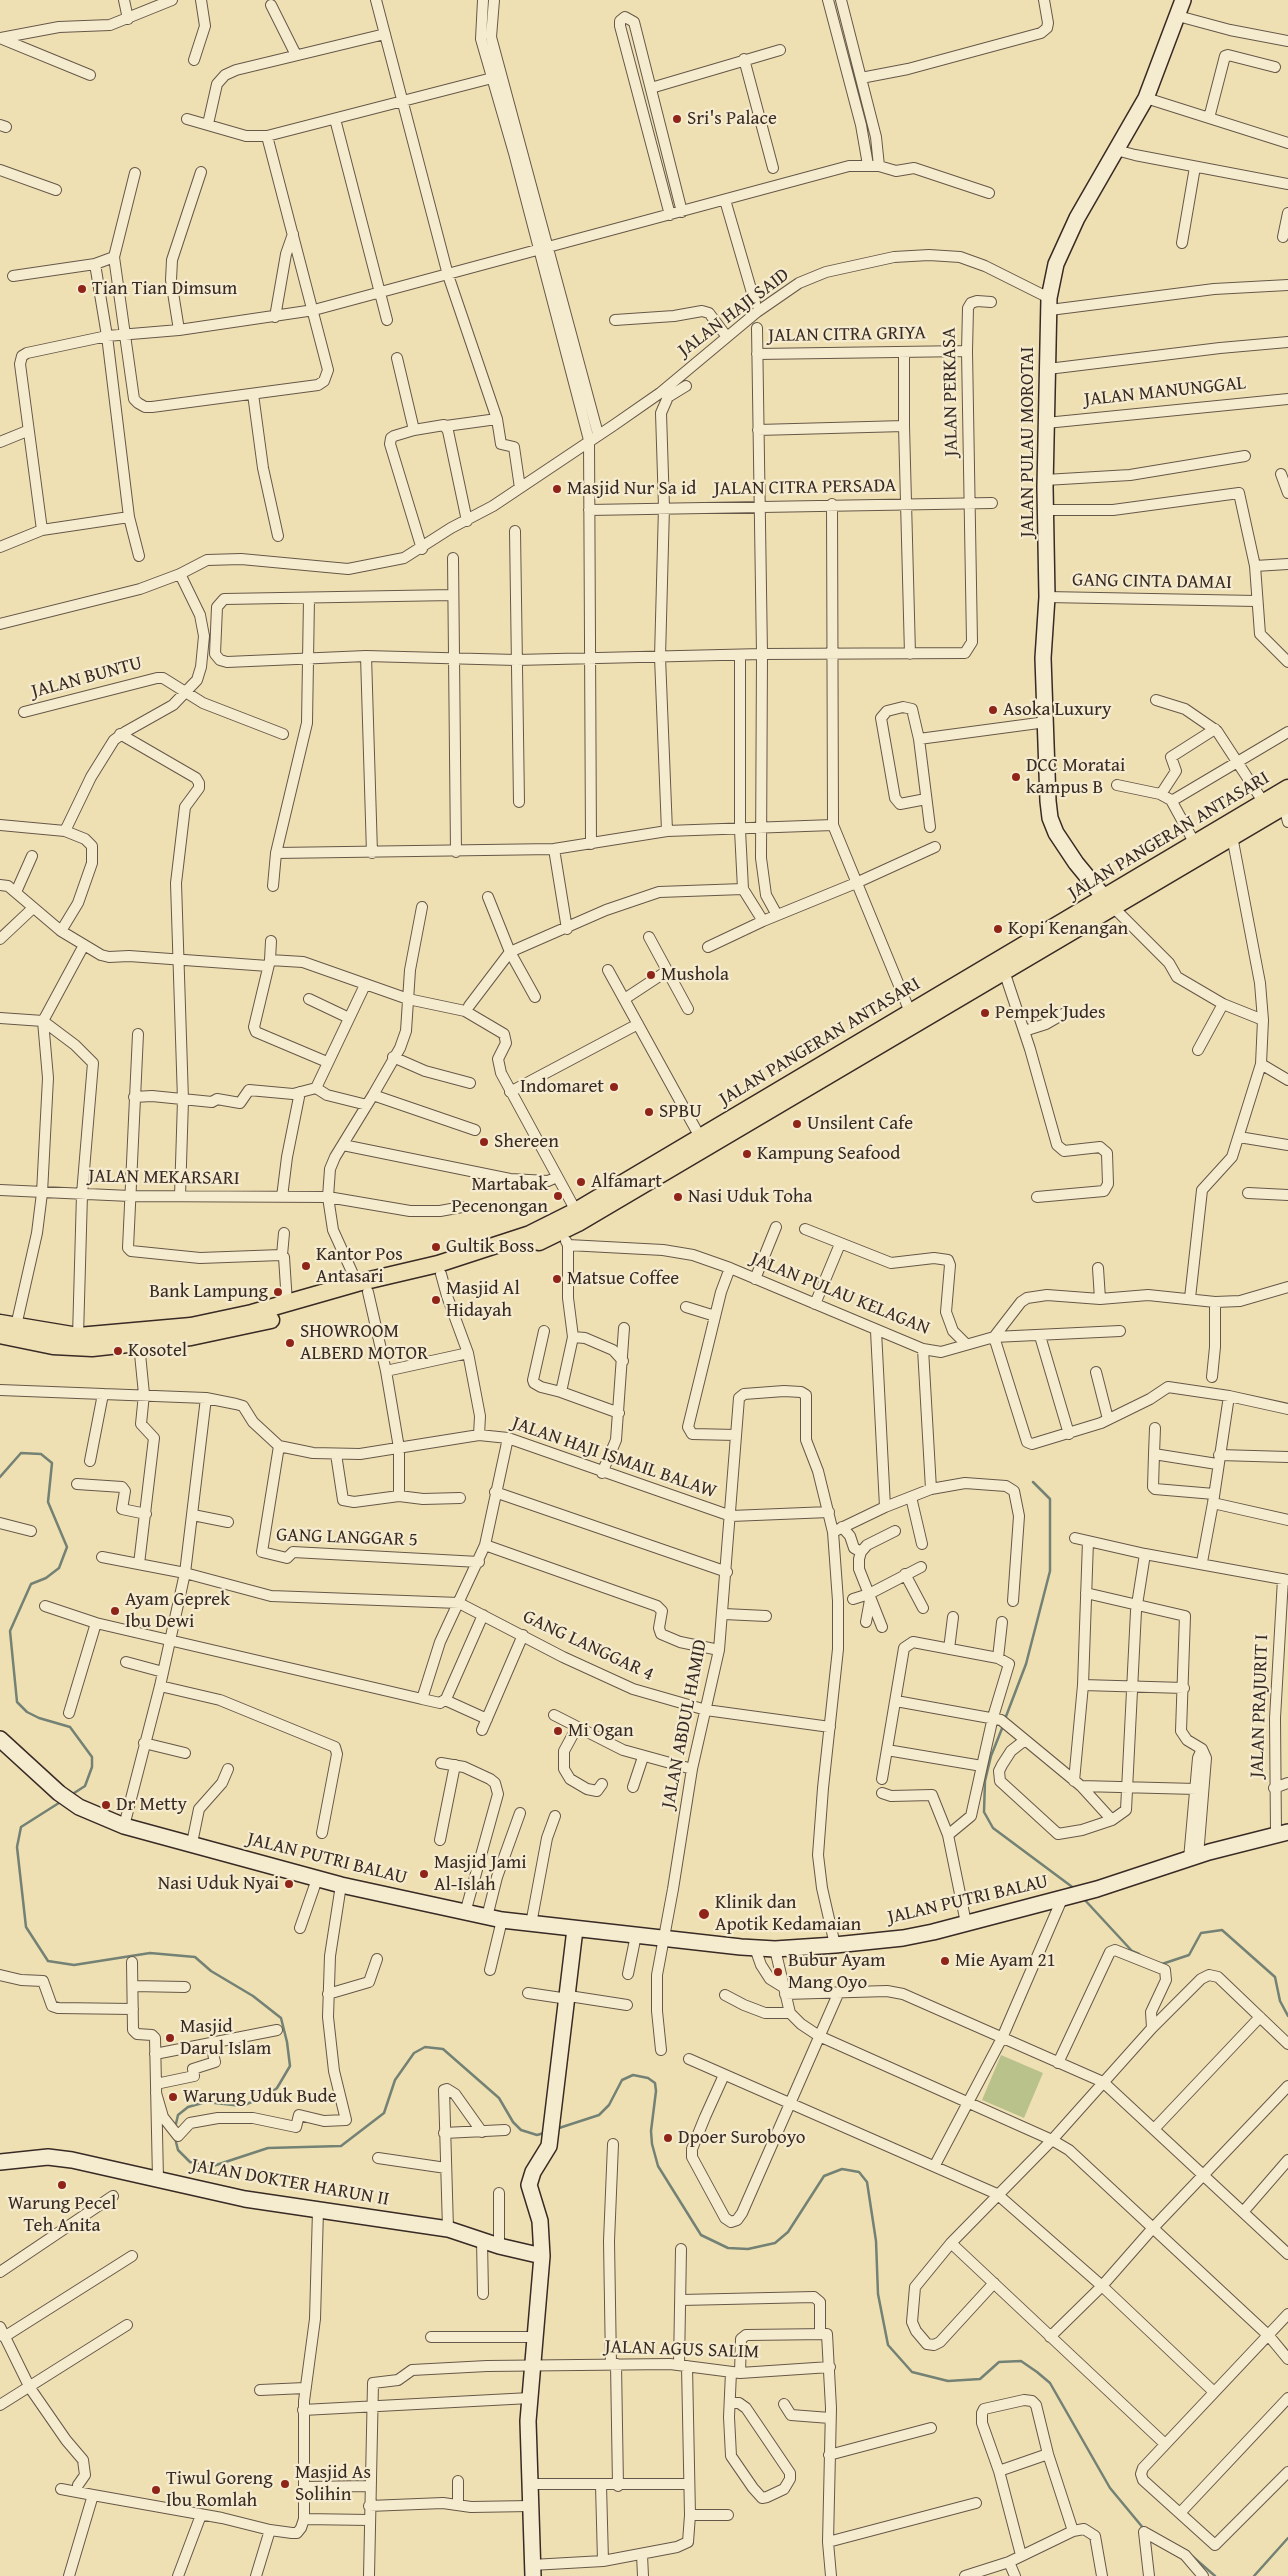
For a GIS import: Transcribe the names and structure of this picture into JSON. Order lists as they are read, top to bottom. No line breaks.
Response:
{"streets":{"main road":["JALAN PANGERAN ANTASARI"],"street":["JALAN HAJI SAID","JALAN CITRA GRIYA","JALAN PERKASA","JALAN MANUNGGAL","JALAN PULAU MOROTAI","JALAN CITRA PERSADA","GANG CINTA DAMAI","JALAN BUNTU","JALAN MEKARSARI","JALAN PULAU KELAGAN","JALAN HAJI ISMAIL BALAW","GANG LANGGAR 5","GANG LANGGAR 4","JALAN PRAJURIT I","JALAN ABDUL HAMID","JALAN PUTRI BALAU","JALAN DOKTER HARUN II","JALAN AGUS SALIM"]},"crossings":[["JALAN HAJI SAID","JALAN PULAU MOROTAI"],["JALAN CITRA GRIYA","JALAN PERKASA"],["JALAN PERKASA","JALAN CITRA PERSADA"],["JALAN MANUNGGAL","JALAN PULAU MOROTAI"],["JALAN PULAU MOROTAI","GANG CINTA DAMAI"],["JALAN PULAU MOROTAI","JALAN PANGERAN ANTASARI"],["JALAN PANGERAN ANTASARI","JALAN PULAU KELAGAN"],["JALAN HAJI ISMAIL BALAW","GANG LANGGAR 5"],["JALAN HAJI ISMAIL BALAW","JALAN ABDUL HAMID"],["GANG LANGGAR 4","JALAN ABDUL HAMID"],["JALAN PRAJURIT I","JALAN PUTRI BALAU"],["JALAN ABDUL HAMID","JALAN PUTRI BALAU"]],"places":["Sri's Palace","Tian Tian Dimsum","Masjid Nur Sa id","Asoka Luxury","DCC Moratai kampus B","Kopi Kenangan","Mushola","Pempek Judes","Indomaret","SPBU","Unsilent Cafe","Shereen","Kampung Seafood","Alfamart","Martabak Pecenongan","Nasi Uduk Toha","Gultik Boss","Kantor Pos Antasari","Matsue Coffee","Bank Lampung","Masjid Al Hidayah","SHOWROOM ALBERD MOTOR","Kosotel","Ayam Geprek Ibu Dewi","Mi Ogan","Dr Metty","Masjid Jami Al-Islah","Nasi Uduk Nyai","Klinik dan Apotik Kedamaian","Mie Ayam 21","Bubur Ayam Mang Oyo","Masjid Darul Islam","Warung Uduk Bude","Dpoer Suroboyo","Warung Pecel Teh Anita","Masjid As Solihin","Tiwul Goreng Ibu Romlah"]}
